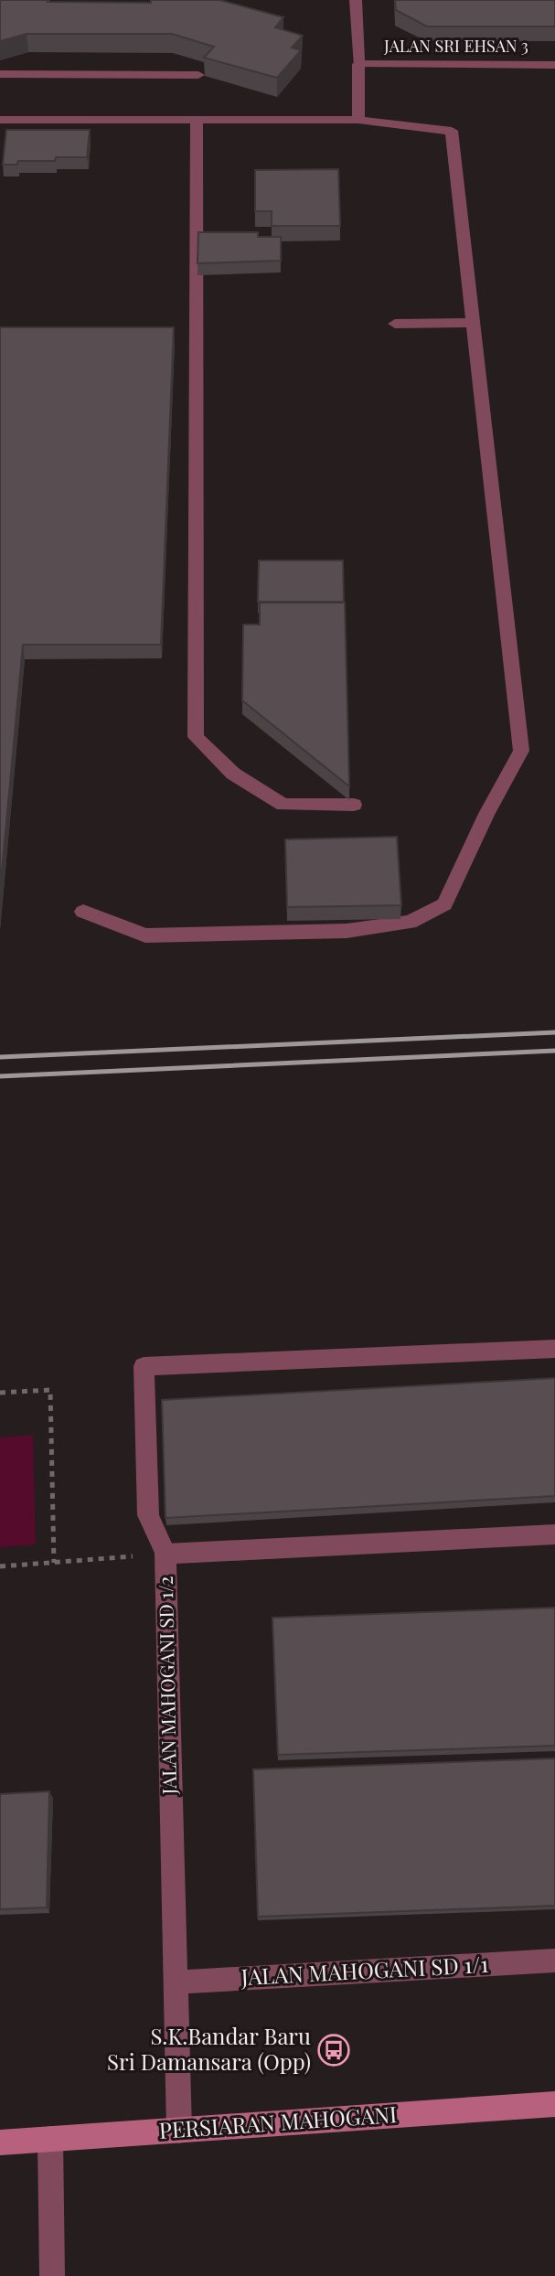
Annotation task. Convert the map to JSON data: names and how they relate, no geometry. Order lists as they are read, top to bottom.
{
  "streets": {
    "street": [
      "JALAN SRI EHSAN 3",
      "JALAN MAHOGANI SD 1/2",
      "JALAN MAHOGANI SD 1/1",
      "PERSIARAN MAHOGANI"
    ]
  },
  "crossings": [
    ["JALAN MAHOGANI SD 1/2", "JALAN MAHOGANI SD 1/1"],
    ["JALAN MAHOGANI SD 1/2", "PERSIARAN MAHOGANI"]
  ],
  "places": {
    "bus stop": ["S.K.Bandar Baru Sri Damansara (Opp)"]
  }
}
